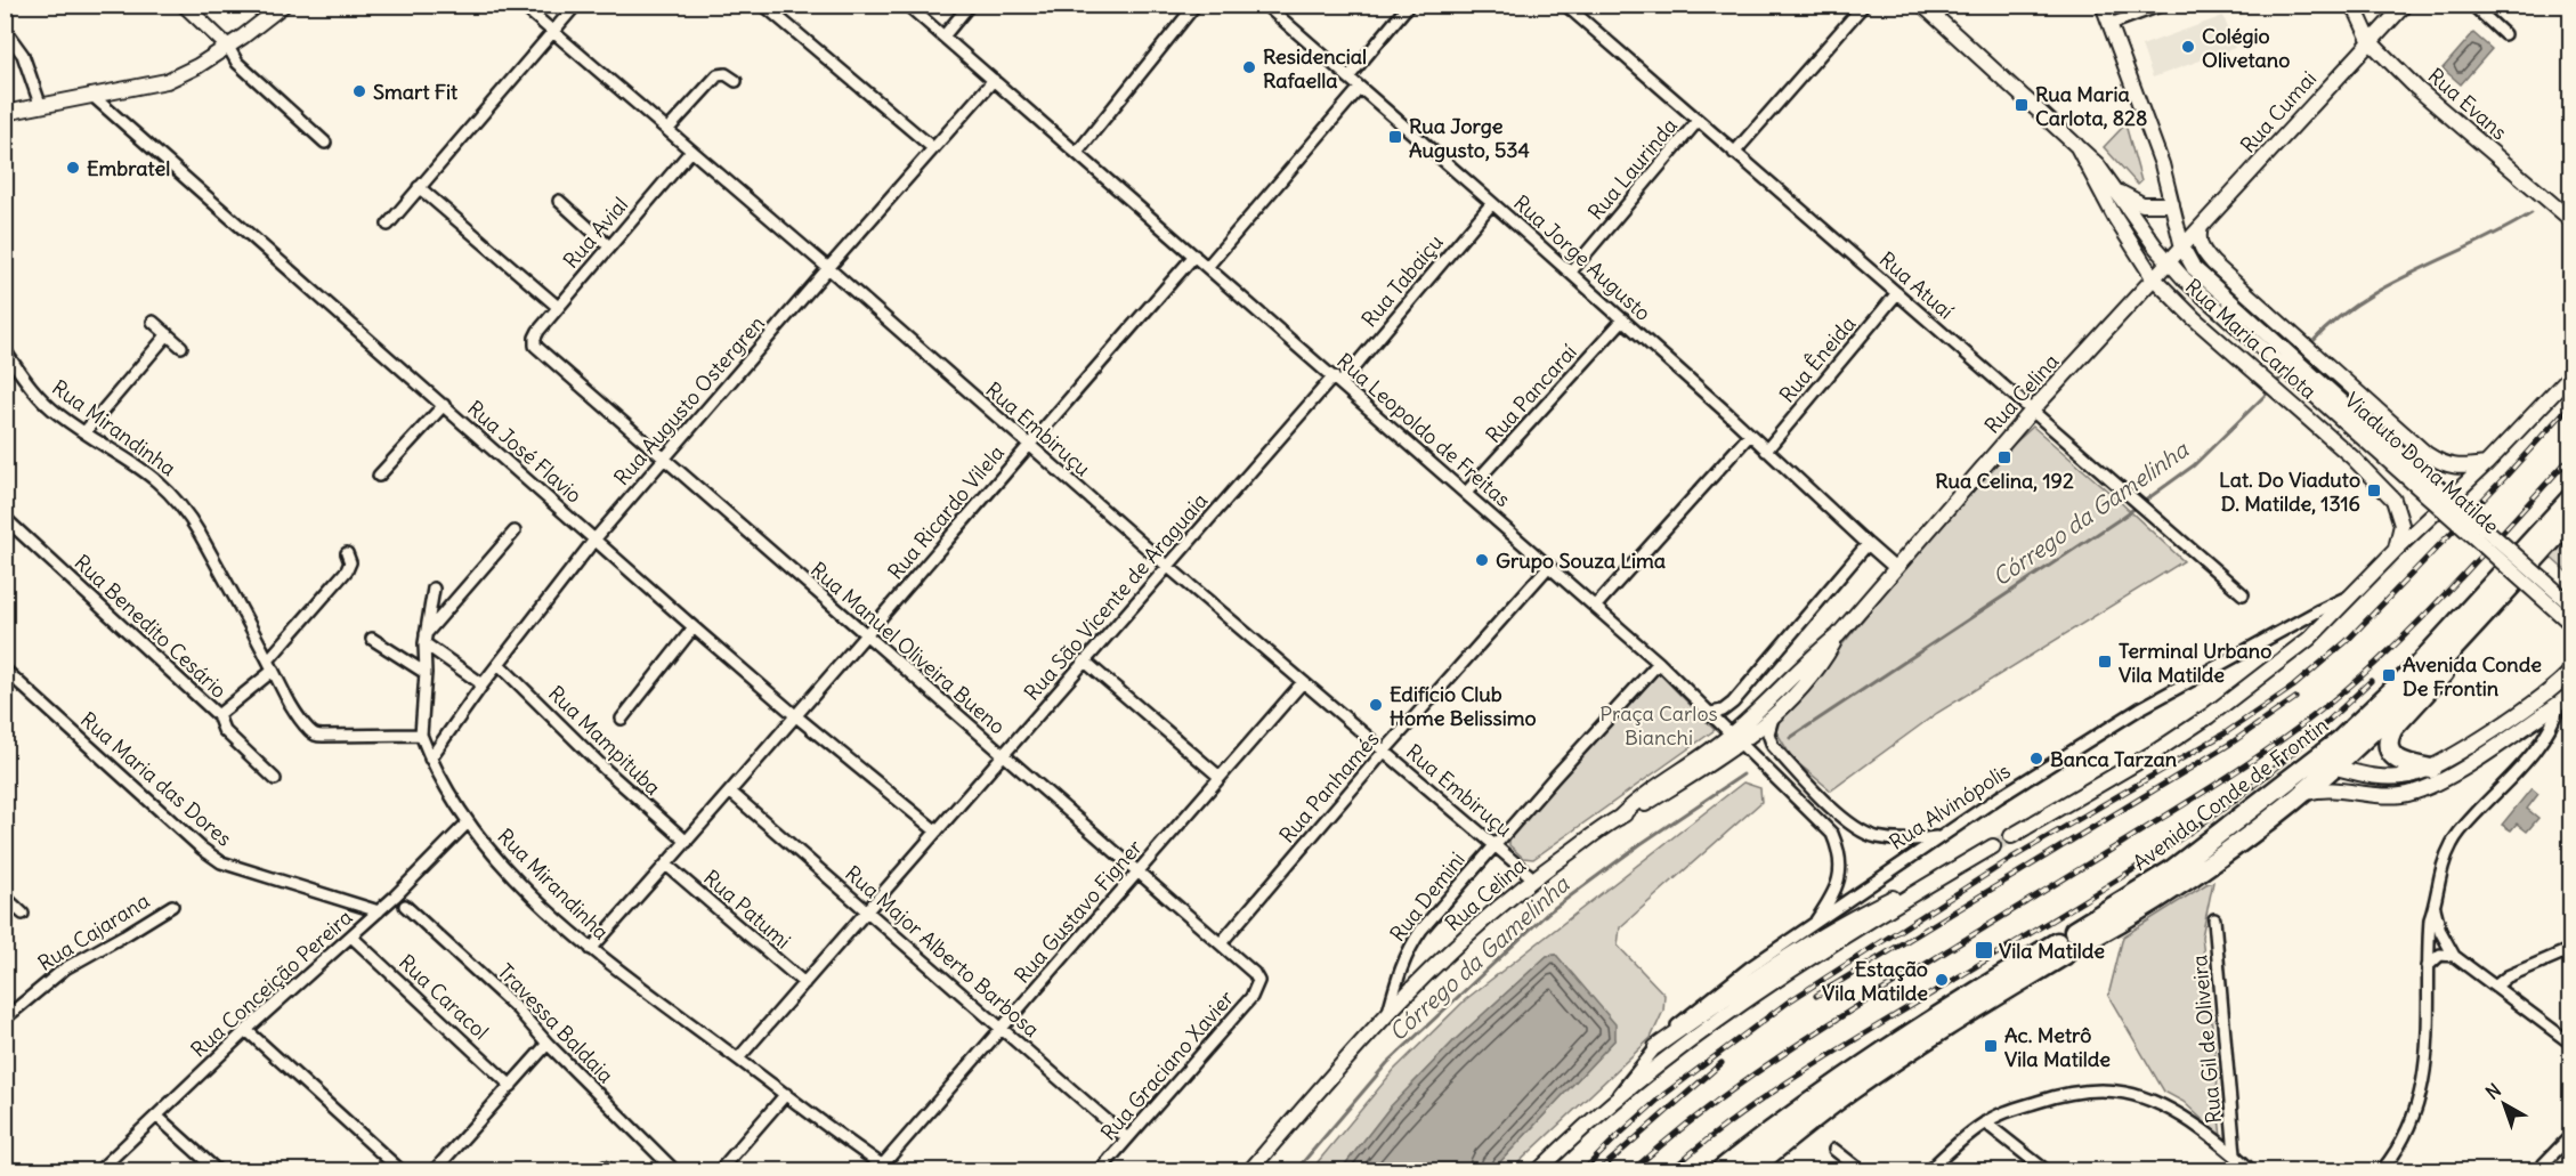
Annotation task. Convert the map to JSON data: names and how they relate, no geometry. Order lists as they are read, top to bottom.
{
  "streets": {
    "highway": ["Avenida Conde de Frontin"],
    "street": [
      "Rua Evans",
      "Rua Cumai",
      "Rua Laurinda",
      "Rua Avial",
      "Rua Jorge Augusto",
      "Rua Tabaiçu",
      "Rua Atuaí",
      "Rua Maria Carlota",
      "Rua Êneida",
      "Rua Pancaraí",
      "Rua Celina",
      "Rua Augusto Ostergren",
      "Rua Mirandinha",
      "Rua Embiruçu",
      "Rua Leopoldo de Freitas",
      "Rua José Flavio",
      "Viaduto Dona Matilde",
      "Rua Ricardo Vilela",
      "Rua São Vicente de Araguaia",
      "Rua Benedito Cesário",
      "Rua Manuel Oliveira Bueno",
      "Rua Mampituba",
      "Rua Maria das Dores",
      "Rua Panhamés",
      "Rua Alvinópolis",
      "Rua Demini",
      "Rua Patumi",
      "Rua Gustavo Figner",
      "Rua Cajarana",
      "Rua Major Alberto Barbosa",
      "Rua Conceição Pereira",
      "Rua Caracol",
      "Travessa Baldaia",
      "Rua Gil de Oliveira",
      "Rua Graciano Xavier"
    ]
  },
  "crossings": [
    ["Rua Evans", "Rua Cumai"],
    ["Rua Cumai", "Rua Maria Carlota"],
    ["Rua Cumai", "Rua Celina"],
    ["Rua Cumai", "Viaduto Dona Matilde"],
    ["Rua Laurinda", "Rua Jorge Augusto"],
    ["Rua Laurinda", "Rua Atuaí"],
    ["Rua Avial", "Rua Embiruçu"],
    ["Rua Avial", "Rua Manuel Oliveira Bueno"],
    ["Rua Jorge Augusto", "Rua Tabaiçu"],
    ["Rua Jorge Augusto", "Rua Êneida"],
    ["Rua Jorge Augusto", "Rua Pancaraí"],
    ["Rua Tabaiçu", "Rua Leopoldo de Freitas"],
    ["Rua Tabaiçu", "Rua São Vicente de Araguaia"],
    ["Rua Atuaí", "Rua Êneida"],
    ["Rua Atuaí", "Rua Celina"],
    ["Rua Maria Carlota", "Rua Celina"],
    ["Rua Maria Carlota", "Viaduto Dona Matilde"],
    ["Rua Maria Carlota", "Rua Alvinópolis"],
    ["Rua Pancaraí", "Rua Leopoldo de Freitas"],
    ["Rua Celina", "Rua Embiruçu"],
    ["Rua Celina", "Rua Leopoldo de Freitas"],
    ["Rua Celina", "Viaduto Dona Matilde"],
    ["Rua Celina", "Rua Demini"],
    ["Rua Augusto Ostergren", "Rua Mirandinha"],
    ["Rua Augusto Ostergren", "Rua Embiruçu"],
    ["Rua Augusto Ostergren", "Rua Leopoldo de Freitas"],
    ["Rua Augusto Ostergren", "Rua José Flavio"],
    ["Rua Augusto Ostergren", "Rua Manuel Oliveira Bueno"],
    ["Rua Augusto Ostergren", "Rua Mampituba"],
    ["Rua Mirandinha", "Rua Ricardo Vilela"],
    ["Rua Mirandinha", "Rua São Vicente de Araguaia"],
    ["Rua Mirandinha", "Rua Benedito Cesário"],
    ["Rua Mirandinha", "Rua Gustavo Figner"],
    ["Rua Mirandinha", "Rua Conceição Pereira"],
    ["Rua Embiruçu", "Rua Ricardo Vilela"],
    ["Rua Embiruçu", "Rua São Vicente de Araguaia"],
    ["Rua Embiruçu", "Rua Panhamés"],
    ["Rua Embiruçu", "Rua Demini"],
    ["Rua Embiruçu", "Rua Gustavo Figner"],
    ["Rua Leopoldo de Freitas", "Rua Ricardo Vilela"],
    ["Rua Leopoldo de Freitas", "Rua São Vicente de Araguaia"],
    ["Rua Leopoldo de Freitas", "Rua Panhamés"],
    ["Rua Leopoldo de Freitas", "Rua Alvinópolis"],
    ["Rua Leopoldo de Freitas", "Rua Demini"],
    ["Rua José Flavio", "Rua Ricardo Vilela"],
    ["Rua José Flavio", "Rua São Vicente de Araguaia"],
    ["Rua Ricardo Vilela", "Rua Manuel Oliveira Bueno"],
    ["Rua Ricardo Vilela", "Rua Mampituba"],
    ["Rua Ricardo Vilela", "Rua Patumi"],
    ["Rua Ricardo Vilela", "Rua Major Alberto Barbosa"],
    ["Rua São Vicente de Araguaia", "Rua Manuel Oliveira Bueno"],
    ["Rua São Vicente de Araguaia", "Rua Patumi"],
    ["Rua São Vicente de Araguaia", "Rua Major Alberto Barbosa"],
    ["Rua Manuel Oliveira Bueno", "Rua Panhamés"],
    ["Rua Manuel Oliveira Bueno", "Rua Gustavo Figner"],
    ["Rua Manuel Oliveira Bueno", "Rua Graciano Xavier"],
    ["Rua Maria das Dores", "Rua Conceição Pereira"],
    ["Rua Gustavo Figner", "Rua Major Alberto Barbosa"],
    ["Rua Major Alberto Barbosa", "Rua Graciano Xavier"],
    ["Rua Conceição Pereira", "Rua Caracol"]
  ],
  "water": ["Córrego da Gamelinha"],
  "parks": ["Praça Carlos Bianchi"],
  "places": {
    "other": [
      "Colégio Olivetano",
      "Residencial Rafaella",
      "Smart Fit",
      "Embratel",
      "Grupo Souza Lima",
      "Edifício Club Home Belissimo",
      "Banca Tarzan",
      "Estação Vila Matilde"
    ],
    "transit": [
      "Rua Maria Carlota, 828",
      "Rua Jorge Augusto, 534",
      "Rua Celina, 192",
      "Lat. Do Viaduto D. Matilde, 1316",
      "Terminal Urbano Vila Matilde",
      "Avenida Conde De Frontin",
      "Vila Matilde",
      "Ac. Metrô Vila Matilde"
    ]
  },
  "north": "top left"
}
